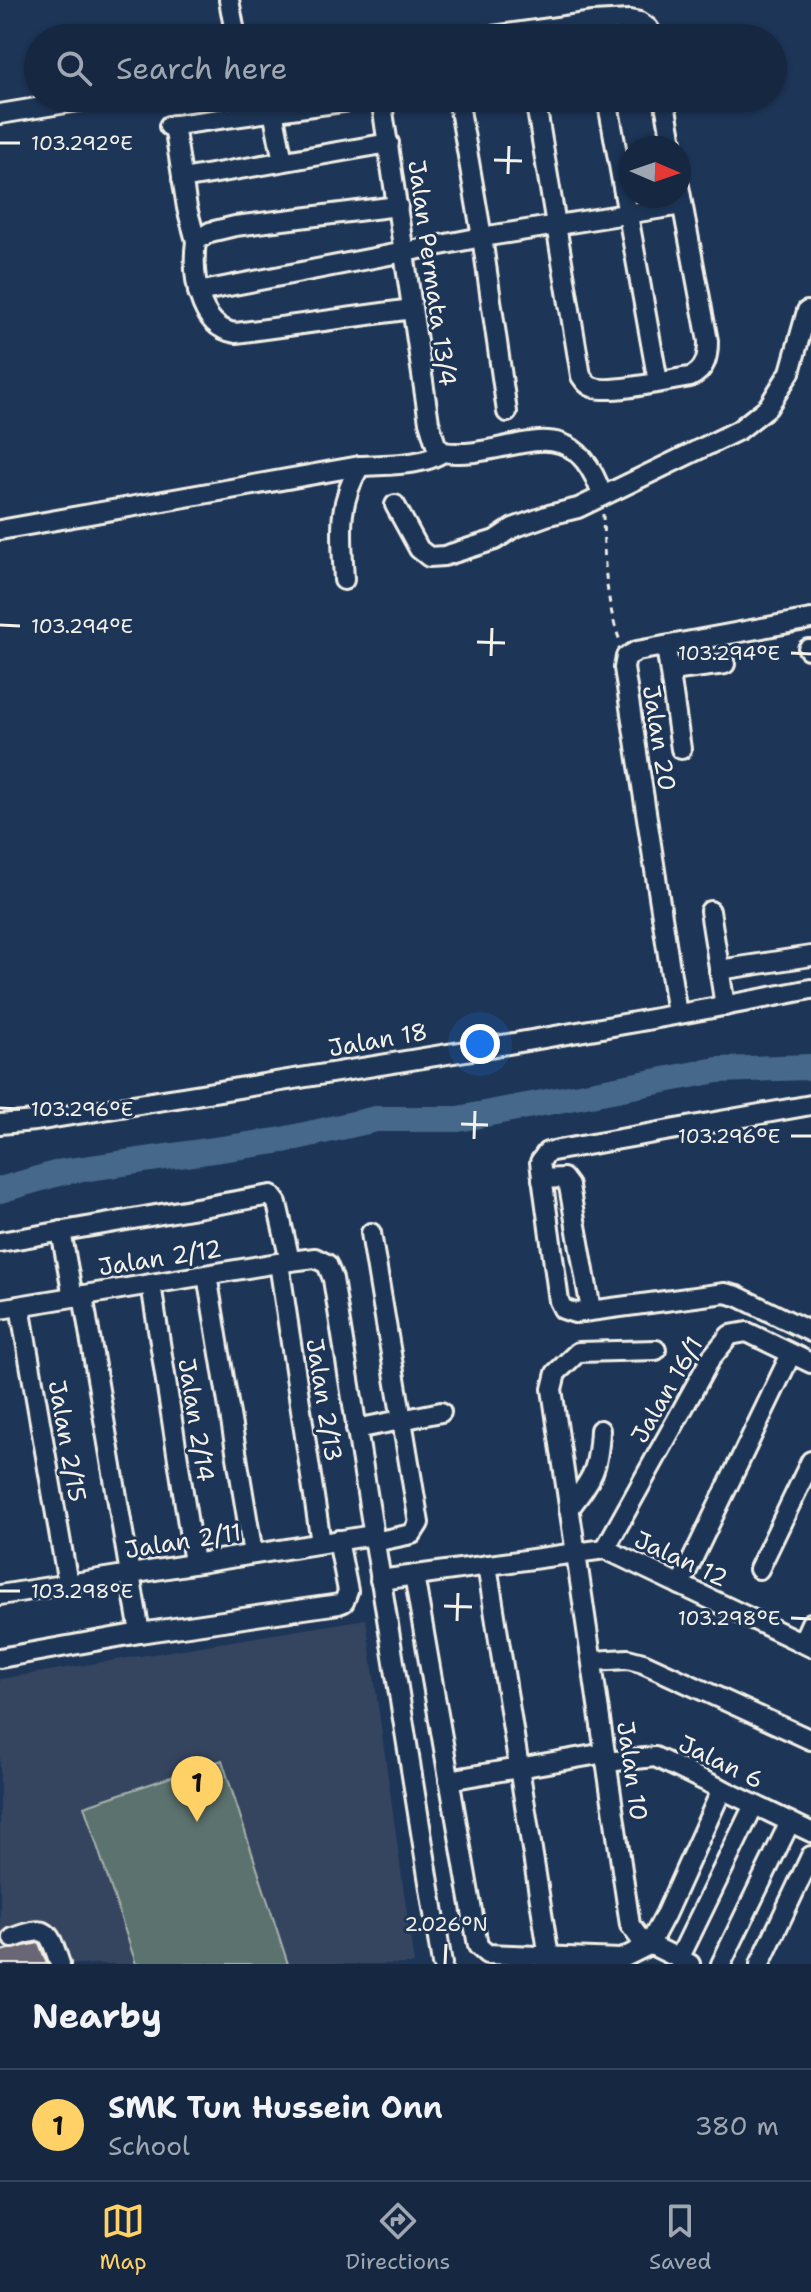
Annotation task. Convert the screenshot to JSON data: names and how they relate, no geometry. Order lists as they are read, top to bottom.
{
  "streets": {
    "street": [
      "Jalan Permata 13/4",
      "Jalan 20",
      "Jalan 18",
      "Jalan 2/12",
      "Jalan 16/1",
      "Jalan 2/13",
      "Jalan 2/14",
      "Jalan 2/15",
      "Jalan 2/11",
      "Jalan 12",
      "Jalan 6",
      "Jalan 10"
    ]
  },
  "crossings": [
    ["Jalan 20", "Jalan 18"],
    ["Jalan 2/12", "Jalan 2/13"],
    ["Jalan 2/12", "Jalan 2/14"],
    ["Jalan 2/12", "Jalan 2/15"],
    ["Jalan 16/1", "Jalan 12"],
    ["Jalan 2/13", "Jalan 2/11"],
    ["Jalan 2/14", "Jalan 2/11"],
    ["Jalan 2/15", "Jalan 2/11"],
    ["Jalan 12", "Jalan 10"],
    ["Jalan 6", "Jalan 10"]
  ],
  "north": "right",
  "page": {
    "search": "Search here",
    "pins": "1",
    "heading": "Nearby",
    "list": [
      {
        "mark": "1",
        "name": "SMK Tun Hussein Onn",
        "note": "School",
        "value": "380 m"
      }
    ],
    "nav": ["Map", "Directions", "Saved"]
  },
  "coordinates": [
    "103.292°E",
    "103.294°E",
    "103.296°E",
    "103.298°E",
    "2.026°N"
  ]
}
